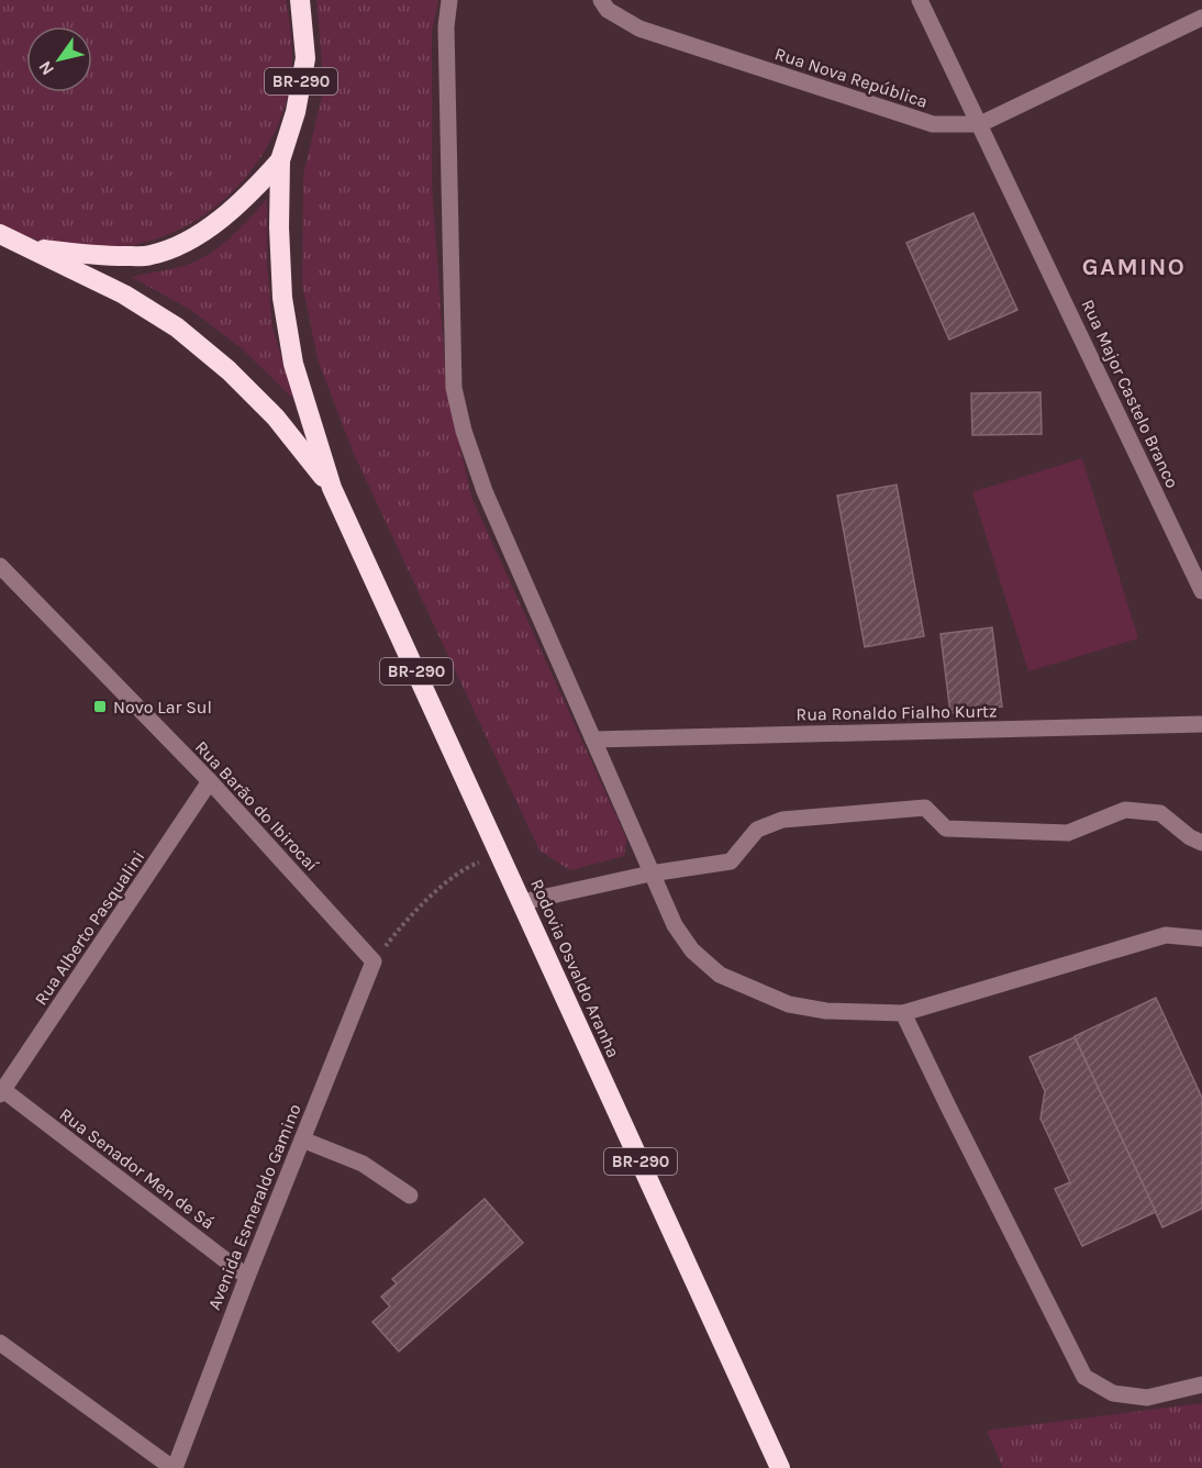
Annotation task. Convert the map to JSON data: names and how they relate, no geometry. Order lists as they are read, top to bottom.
{
  "streets": {
    "highway": ["BR-290", "Rodovia Osvaldo Aranha"],
    "street": [
      "Rua Nova República",
      "Rua Major Castelo Branco",
      "Rua Ronaldo Fialho Kurtz",
      "Rua Barão do Ibirocaí",
      "Rua Alberto Pasqualini",
      "Rua Senador Men de Sá",
      "Avenida Esmeraldo Gamino"
    ]
  },
  "crossings": [
    ["Rua Nova República", "Rua Major Castelo Branco"],
    ["BR-290", "Rodovia Osvaldo Aranha"],
    ["Rua Barão do Ibirocaí", "Rua Alberto Pasqualini"],
    ["Rua Barão do Ibirocaí", "Avenida Esmeraldo Gamino"],
    ["Rua Alberto Pasqualini", "Rua Senador Men de Sá"],
    ["Rua Senador Men de Sá", "Avenida Esmeraldo Gamino"]
  ],
  "districts": ["GAMINO"],
  "places": {
    "transit": ["Novo Lar Sul"]
  },
  "north": "bottom left"
}
